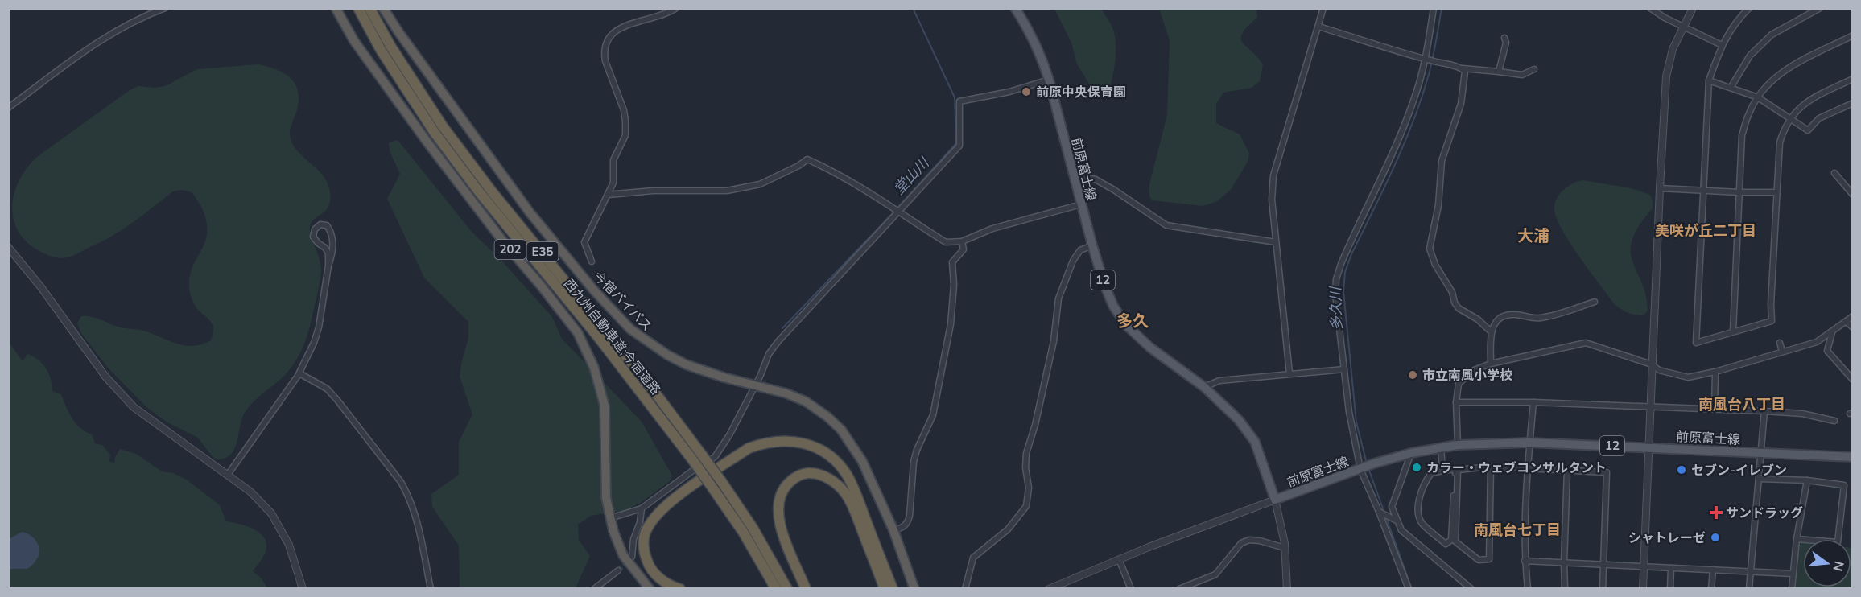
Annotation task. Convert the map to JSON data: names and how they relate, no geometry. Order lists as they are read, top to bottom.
{
  "streets": {
    "highway": [
      "202",
      "E35",
      "今宿バイパス",
      "西九州自動車道;今宿道路"
    ],
    "main road": ["前原富士線", "12"]
  },
  "districts": [
    "美咲が丘二丁目",
    "大浦",
    "多久",
    "南風台八丁目",
    "南風台七丁目"
  ],
  "water": ["堂山川", "多久川"],
  "places": {
    "other": [
      "前原中央保育園",
      "市立南風小学校",
      "カラー・ウェブコンサルタント",
      "セブン-イレブン",
      "シャトレーゼ"
    ],
    "health": ["サンドラッグ"]
  },
  "north": "right"
}
